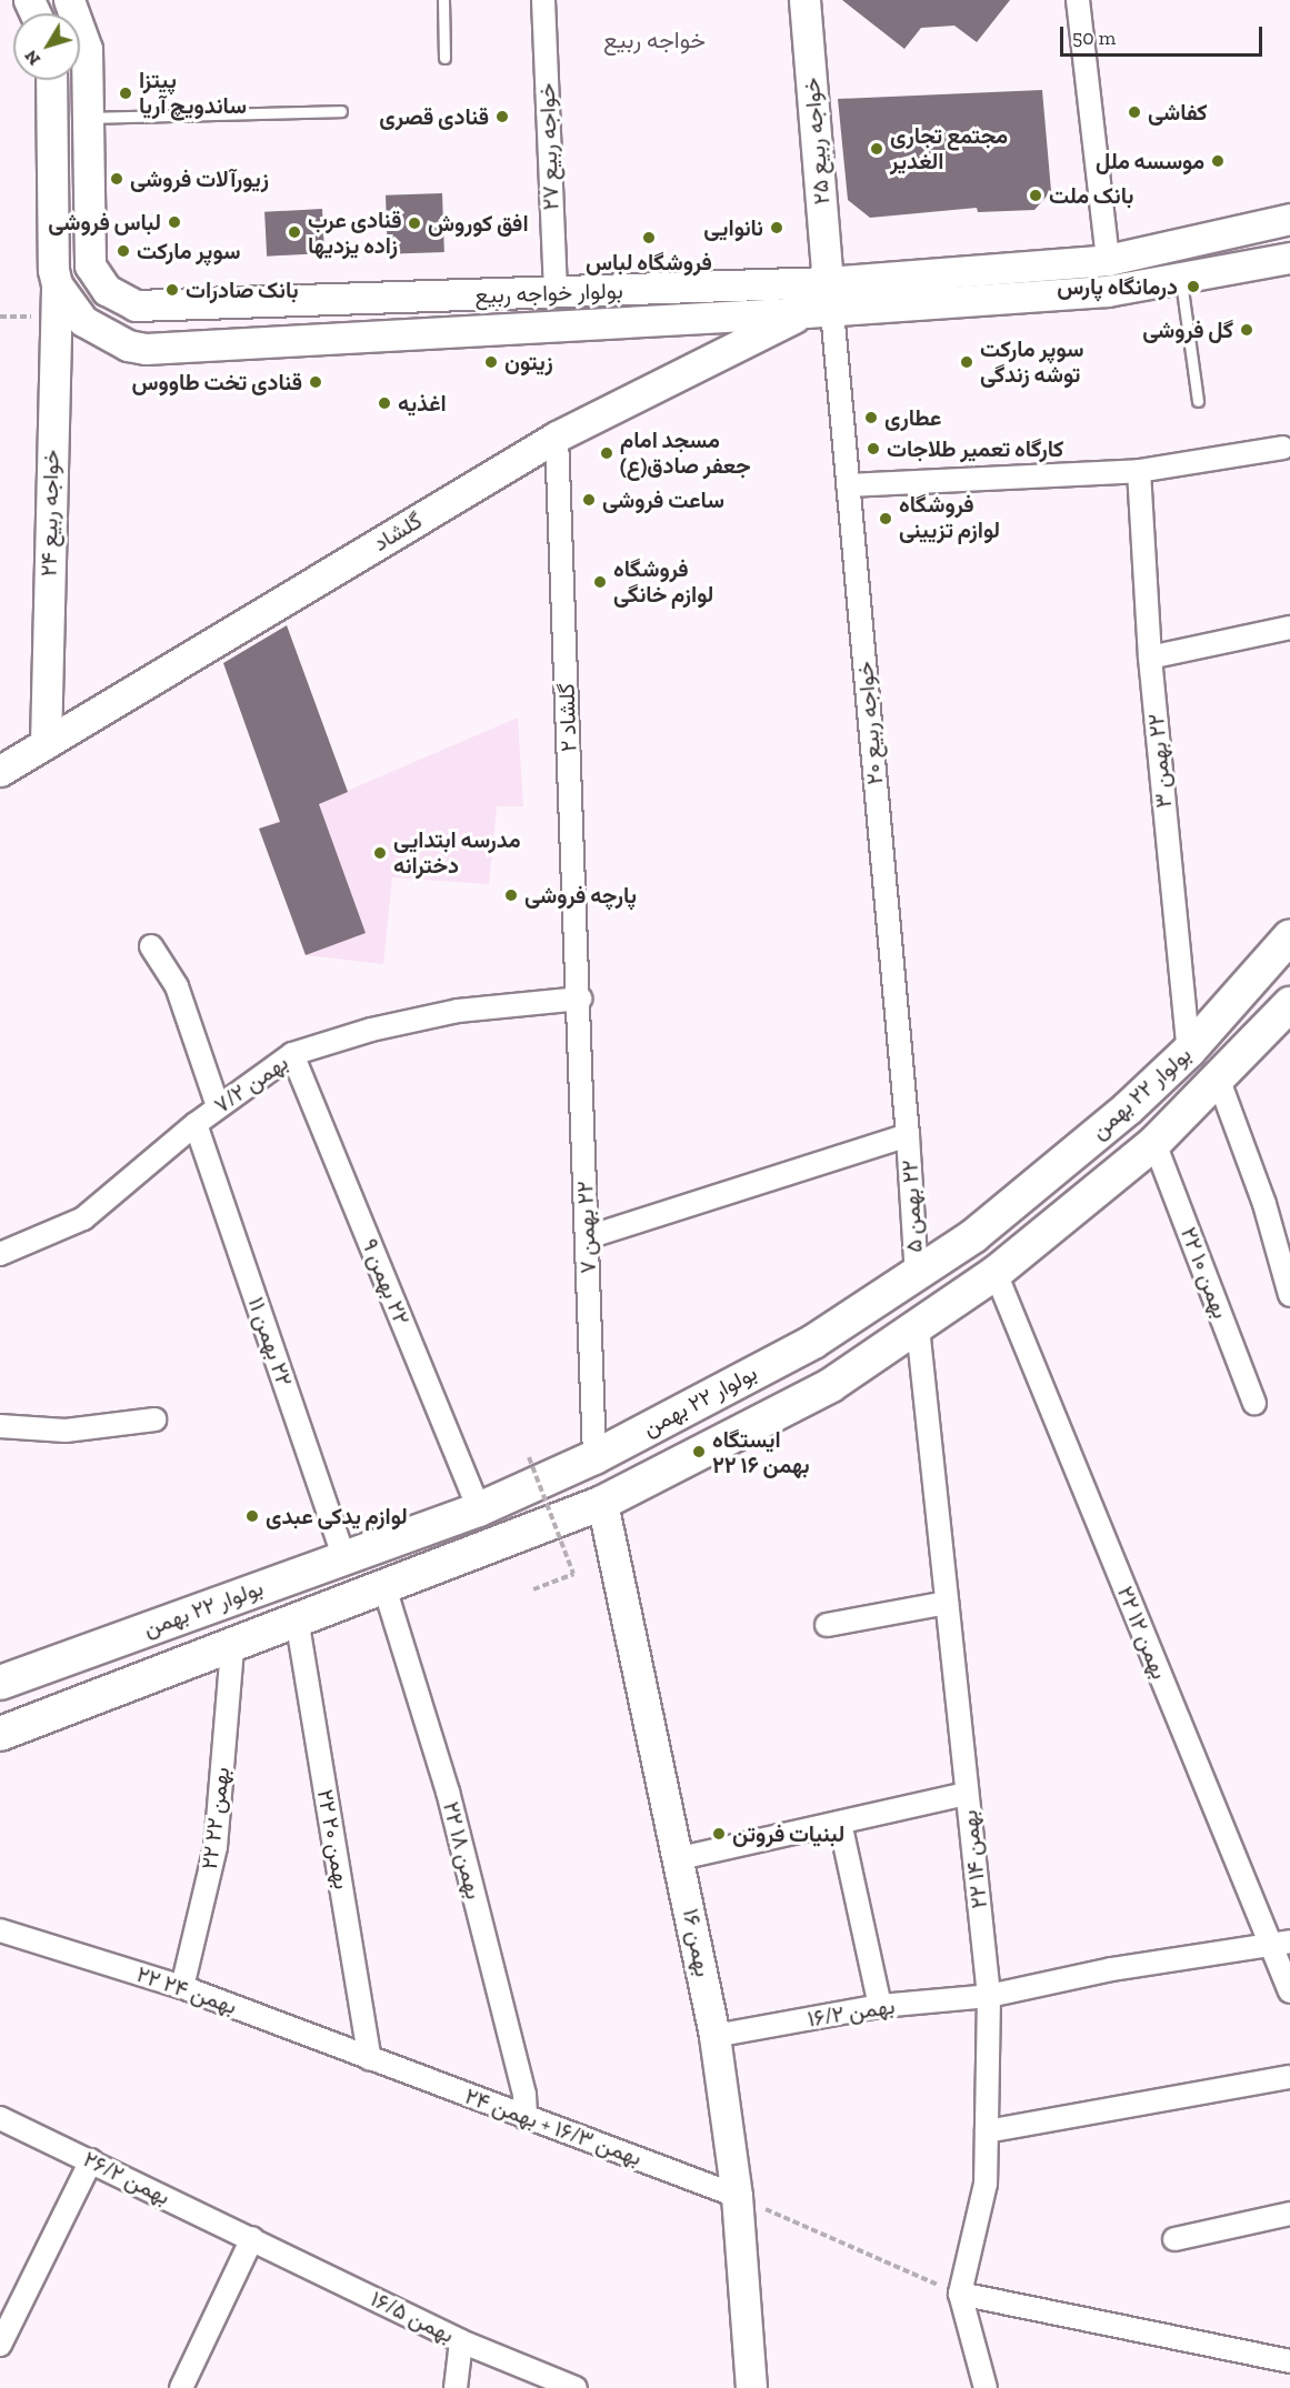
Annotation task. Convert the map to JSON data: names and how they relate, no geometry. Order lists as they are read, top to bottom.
{
  "streets": {
    "main road": ["بولوار ۲۲ بهمن"],
    "street": [
      "خواجه ربیع ۲۵",
      "خواجه ربیع ۲۷",
      "بولوار خواجه ربیع",
      "خواجه ربیع ۲۴",
      "گلشاد",
      "گلشاد ۲",
      "خواجه ربیع ۲۰",
      "٢٢ بهمن ۳",
      "بهمن ۷/۲",
      "٢٢ بهمن ۵",
      "٢٢ بهمن ٧",
      "۲۲ بهمن ۱۰",
      "٢٢ بهمن ۹",
      "٢٢ بهمن ١١",
      "۲۲ بهمن ۱۲",
      "۲۲ بهمن ۲۲",
      "۲۲ بهمن ۲۰",
      "۲۲ بهمن ۱۸",
      "۲۲ بهمن ۱۴",
      "بهمن ۱۶",
      "۲۲ بهمن ۲۴",
      "بهمن ۱۶/۲",
      "بهمن ۱۶/۳ + بهمن ۲۴",
      "بهمن ۲۶/۲",
      "بهمن ۱۶/۵"
    ]
  },
  "crossings": [
    ["خواجه ربیع ۲۵", "بولوار خواجه ربیع"],
    ["خواجه ربیع ۲۵", "گلشاد"],
    ["خواجه ربیع ۲۵", "خواجه ربیع ۲۰"],
    ["خواجه ربیع ۲۷", "بولوار خواجه ربیع"],
    ["بولوار خواجه ربیع", "خواجه ربیع ۲۴"],
    ["بولوار خواجه ربیع", "گلشاد"],
    ["بولوار خواجه ربیع", "خواجه ربیع ۲۰"],
    ["خواجه ربیع ۲۴", "گلشاد"],
    ["گلشاد", "گلشاد ۲"],
    ["گلشاد", "خواجه ربیع ۲۰"],
    ["گلشاد ۲", "بهمن ۷/۲"],
    ["گلشاد ۲", "٢٢ بهمن ٧"],
    ["خواجه ربیع ۲۰", "٢٢ بهمن ۵"],
    ["٢٢ بهمن ۳", "بولوار ۲۲ بهمن"],
    ["بهمن ۷/۲", "٢٢ بهمن ٧"],
    ["بهمن ۷/۲", "٢٢ بهمن ۹"],
    ["بهمن ۷/۲", "٢٢ بهمن ١١"],
    ["بولوار ۲۲ بهمن", "٢٢ بهمن ۵"],
    ["بولوار ۲۲ بهمن", "٢٢ بهمن ٧"],
    ["بولوار ۲۲ بهمن", "۲۲ بهمن ۱۰"],
    ["بولوار ۲۲ بهمن", "٢٢ بهمن ۹"],
    ["بولوار ۲۲ بهمن", "٢٢ بهمن ١١"],
    ["بولوار ۲۲ بهمن", "۲۲ بهمن ۱۲"],
    ["بولوار ۲۲ بهمن", "۲۲ بهمن ۲۲"],
    ["بولوار ۲۲ بهمن", "۲۲ بهمن ۲۰"],
    ["بولوار ۲۲ بهمن", "۲۲ بهمن ۱۸"],
    ["بولوار ۲۲ بهمن", "۲۲ بهمن ۱۴"],
    ["بولوار ۲۲ بهمن", "بهمن ۱۶"],
    ["۲۲ بهمن ۱۲", "بهمن ۱۶/۲"],
    ["۲۲ بهمن ۲۲", "۲۲ بهمن ۲۴"],
    ["۲۲ بهمن ۲۰", "۲۲ بهمن ۲۴"],
    ["۲۲ بهمن ۲۰", "بهمن ۱۶/۳ + بهمن ۲۴"],
    ["۲۲ بهمن ۱۸", "بهمن ۱۶/۳ + بهمن ۲۴"],
    ["۲۲ بهمن ۱۴", "بهمن ۱۶/۲"],
    ["بهمن ۱۶", "بهمن ۱۶/۲"],
    ["بهمن ۱۶", "بهمن ۱۶/۳ + بهمن ۲۴"],
    ["۲۲ بهمن ۲۴", "بهمن ۱۶/۳ + بهمن ۲۴"],
    ["بهمن ۲۶/۲", "بهمن ۱۶/۵"]
  ],
  "districts": ["خواجه ربیع"],
  "places": [
    "پیتزا ساندویچ آریا",
    "کفاشی",
    "قنادی قصری",
    "مجتمع تجاری الغدیر",
    "موسسه ملل",
    "زیورآلات فروشی",
    "بانک ملت",
    "لباس فروشی",
    "افق کوروش",
    "نانوایی",
    "قنادی عرب زاده یزدیها",
    "فروشگاه لباس",
    "سوپر مارکت",
    "درمانگاه پارس",
    "بانک صادرات",
    "گل فروشی",
    "زیتون",
    "سوپر مارکت توشه زندگی",
    "قنادی تخت طاووس",
    "اغذیه",
    "عطاری",
    "کارگاه تعمیر طلاجات",
    "مسجد امام جعفر صادق(ع)",
    "ساعت فروشی",
    "فروشگاه لوازم تزیینی",
    "فروشگاه لوازم خانگی",
    "مدرسه ابتدایی دخترانه",
    "پارچه فروشی",
    "ایستگاه ۲۲ بهمن ۱۶",
    "لوازم یدکی عبدی",
    "لبنیات فروتن"
  ],
  "scale_bar": "50 m",
  "north": "bottom left"
}
